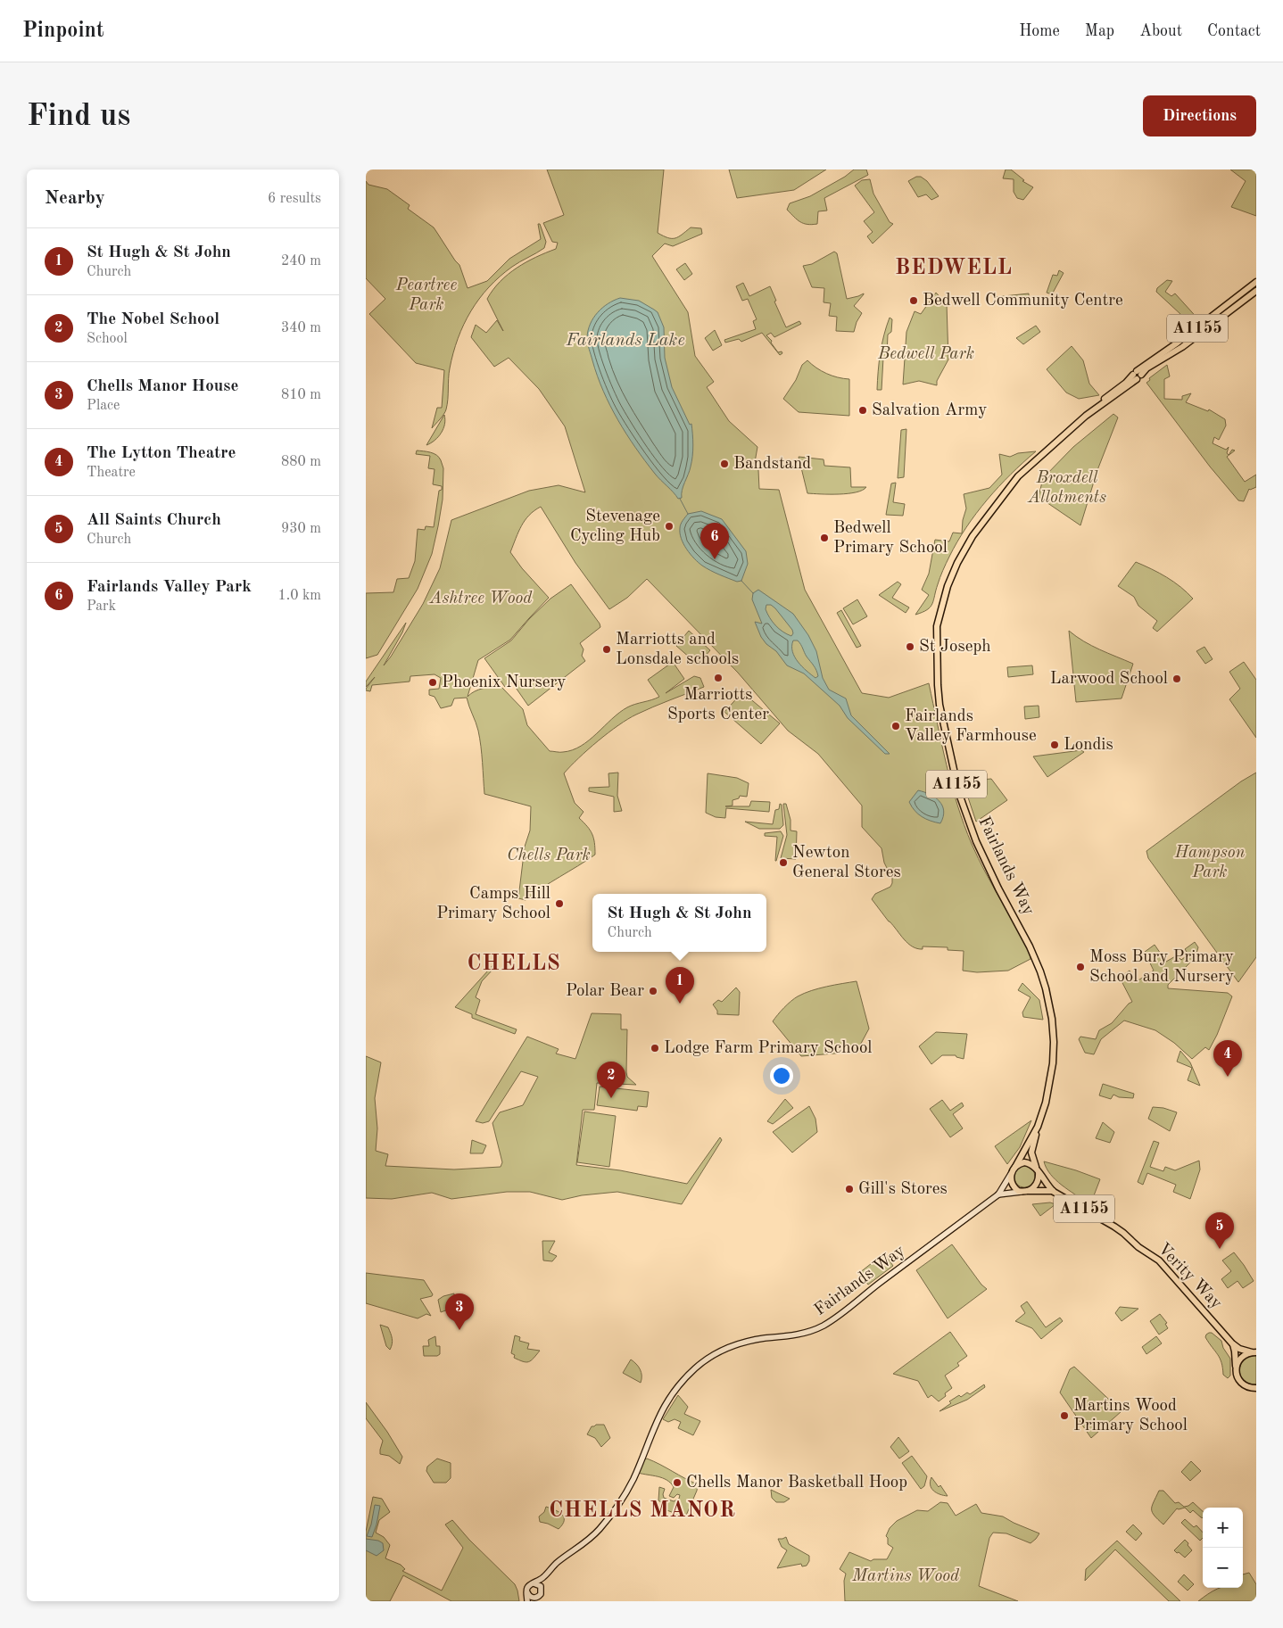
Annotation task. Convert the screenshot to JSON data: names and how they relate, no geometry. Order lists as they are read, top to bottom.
{
  "streets": {
    "main road": ["A1155", "Fairlands Way", "Verity Way"]
  },
  "crossings": [
    ["Fairlands Way", "Verity Way"]
  ],
  "districts": ["BEDWELL", "CHELLS", "CHELLS MANOR"],
  "water": ["Fairlands Lake"],
  "parks": [
    "Peartree Park",
    "Bedwell Park",
    "Broxdell Allotments",
    "Ashtree Wood",
    "Hampson Park",
    "Chells Park",
    "Martins Wood"
  ],
  "places": [
    "Bedwell Community Centre",
    "Salvation Army",
    "Bandstand",
    "Stevenage Cycling Hub",
    "Bedwell Primary School",
    "St Joseph",
    "Marriotts and Lonsdale schools",
    "Marriotts Sports Center",
    "Larwood School",
    "Phoenix Nursery",
    "Fairlands Valley Farmhouse",
    "Londis",
    "Newton General Stores",
    "Camps Hill Primary School",
    "Moss Bury Primary School and Nursery",
    "Polar Bear",
    "Lodge Farm Primary School",
    "Gill's Stores",
    "Martins Wood Primary School",
    "Chells Manor Basketball Hoop"
  ],
  "page": {
    "header": "Pinpoint",
    "nav": [
      "Home",
      "Map",
      "About",
      "Contact"
    ],
    "buttons": "Directions",
    "title": "Find us",
    "heading": ["Nearby", "6 results"],
    "list": [
      {
        "mark": "1",
        "name": "St Hugh & St John",
        "note": "Church",
        "value": "240 m"
      },
      {
        "mark": "2",
        "name": "The Nobel School",
        "note": "School",
        "value": "340 m"
      },
      {
        "mark": "3",
        "name": "Chells Manor House",
        "note": "Place",
        "value": "810 m"
      },
      {
        "mark": "4",
        "name": "The Lytton Theatre",
        "note": "Theatre",
        "value": "880 m"
      },
      {
        "mark": "5",
        "name": "All Saints Church",
        "note": "Church",
        "value": "930 m"
      },
      {
        "mark": "6",
        "name": "Fairlands Valley Park",
        "note": "Park",
        "value": "1.0 km"
      }
    ],
    "pins": [
      "6",
      "1",
      "4",
      "2",
      "5",
      "3"
    ],
    "popup": ["St Hugh & St John", "Church"],
    "map_buttons": ["+", "−"]
  }
}
